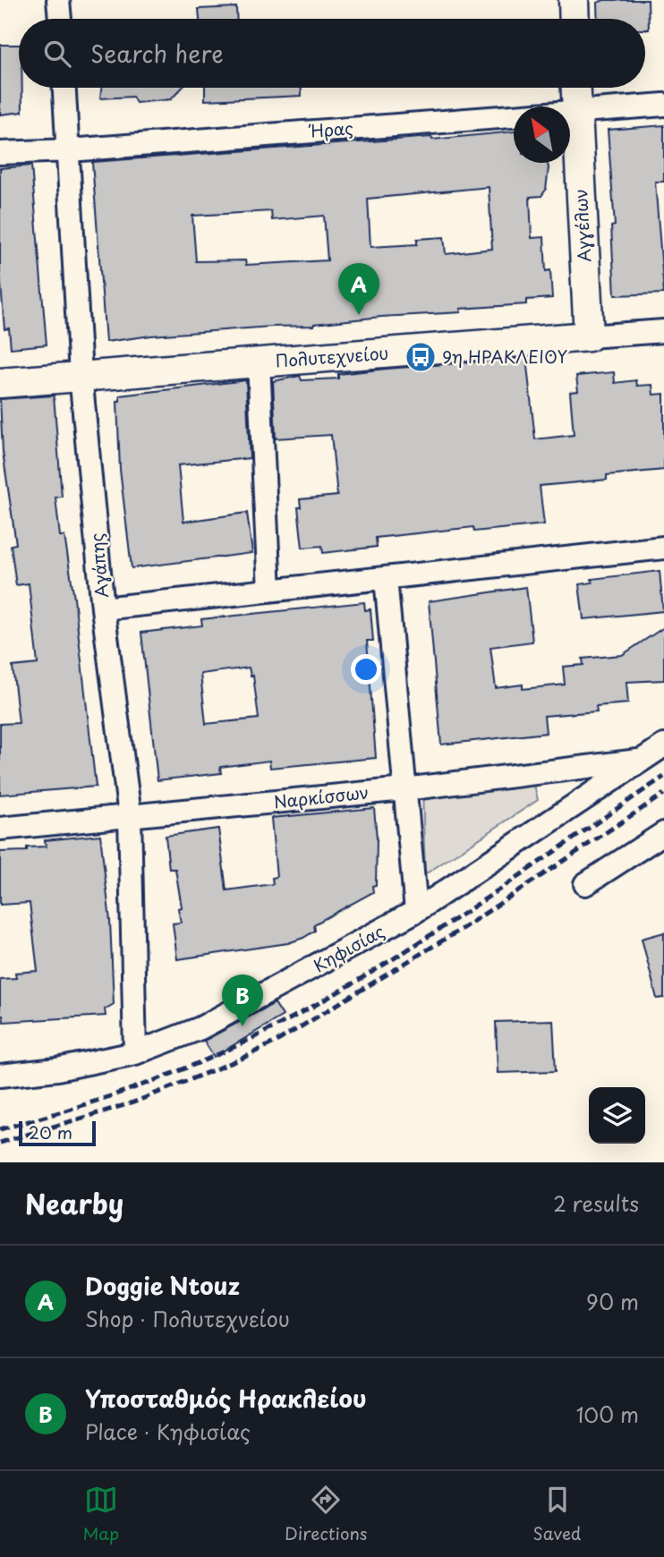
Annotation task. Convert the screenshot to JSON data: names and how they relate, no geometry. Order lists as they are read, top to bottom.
{
  "streets": {
    "street": [
      "Ήρας",
      "Αγγέλων",
      "Πολυτεχνείου",
      "Αγάπης",
      "Ναρκίσσων",
      "Κηφισίας"
    ]
  },
  "crossings": [
    ["Ήρας", "Αγγέλων"],
    ["Ήρας", "Αγάπης"],
    ["Αγγέλων", "Πολυτεχνείου"],
    ["Πολυτεχνείου", "Αγάπης"],
    ["Αγάπης", "Ναρκίσσων"],
    ["Αγάπης", "Κηφισίας"],
    ["Ναρκίσσων", "Κηφισίας"]
  ],
  "places": {
    "bus stop": ["9η ΗΡΑΚΛΕΙΟΥ"]
  },
  "scale_bar": "20 m",
  "north": "top left",
  "page": {
    "search": "Search here",
    "pins": ["A", "B"],
    "scale": "20 m",
    "heading": ["Nearby", "2 results"],
    "list": [
      {
        "mark": "A",
        "name": "Doggie Ntouz",
        "note": "Shop · Πολυτεχνείου",
        "value": "90 m"
      },
      {
        "mark": "B",
        "name": "Υποσταθμός Ηρακλείου",
        "note": "Place · Κηφισίας",
        "value": "100 m"
      }
    ],
    "nav": ["Map", "Directions", "Saved"]
  }
}
